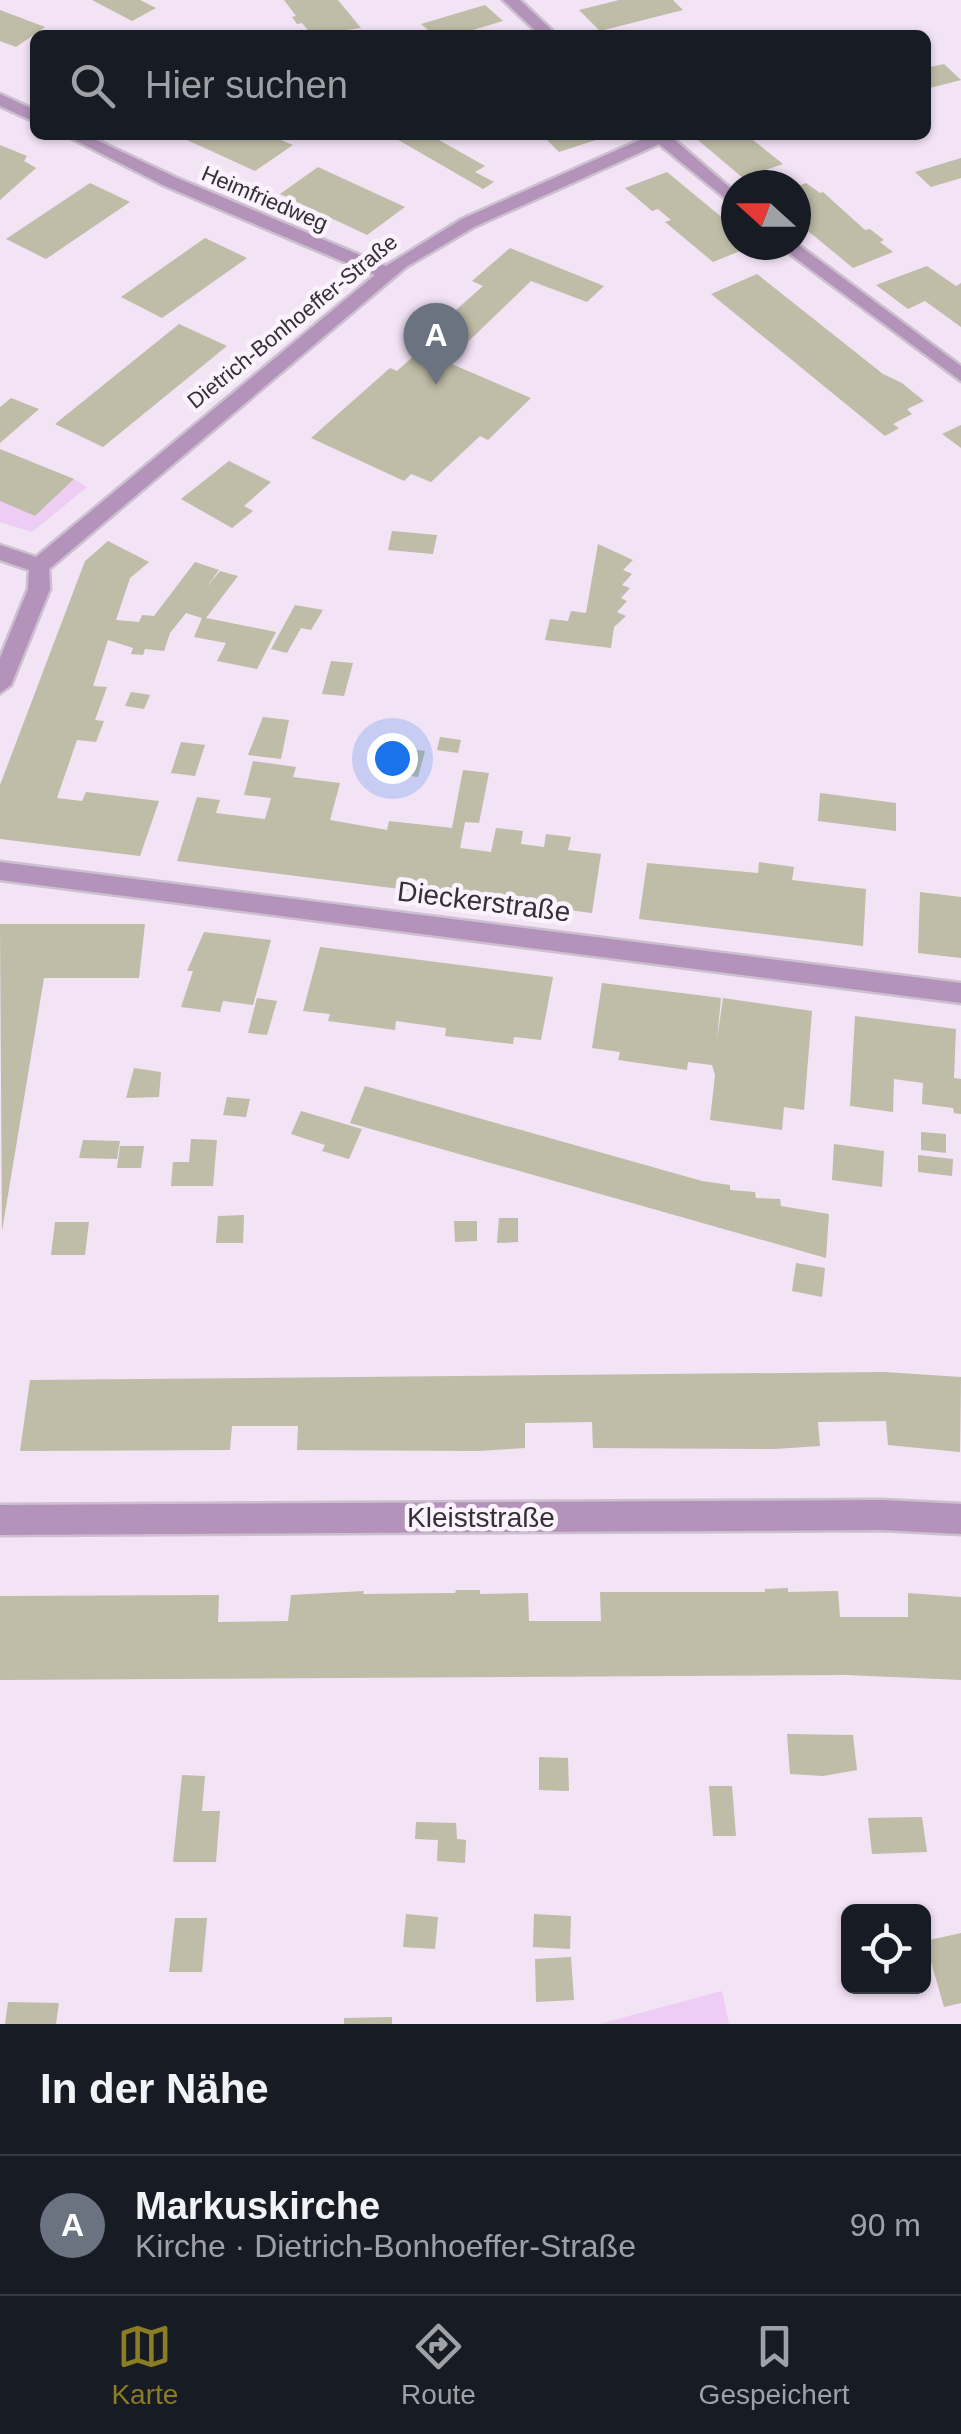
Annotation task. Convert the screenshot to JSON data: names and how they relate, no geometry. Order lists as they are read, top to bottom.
{
  "streets": {
    "street": [
      "Heimfriedweg",
      "Dietrich-Bonhoeffer-Straße",
      "Dieckerstraße",
      "Kleiststraße"
    ]
  },
  "crossings": [
    ["Heimfriedweg", "Dietrich-Bonhoeffer-Straße"]
  ],
  "north": "left",
  "page": {
    "search": "Hier suchen",
    "pins": "A",
    "heading": "In der Nähe",
    "list": [
      {
        "mark": "A",
        "name": "Markuskirche",
        "note": "Kirche · Dietrich-Bonhoeffer-Straße",
        "value": "90 m"
      }
    ],
    "nav": ["Karte", "Route", "Gespeichert"]
  }
}
